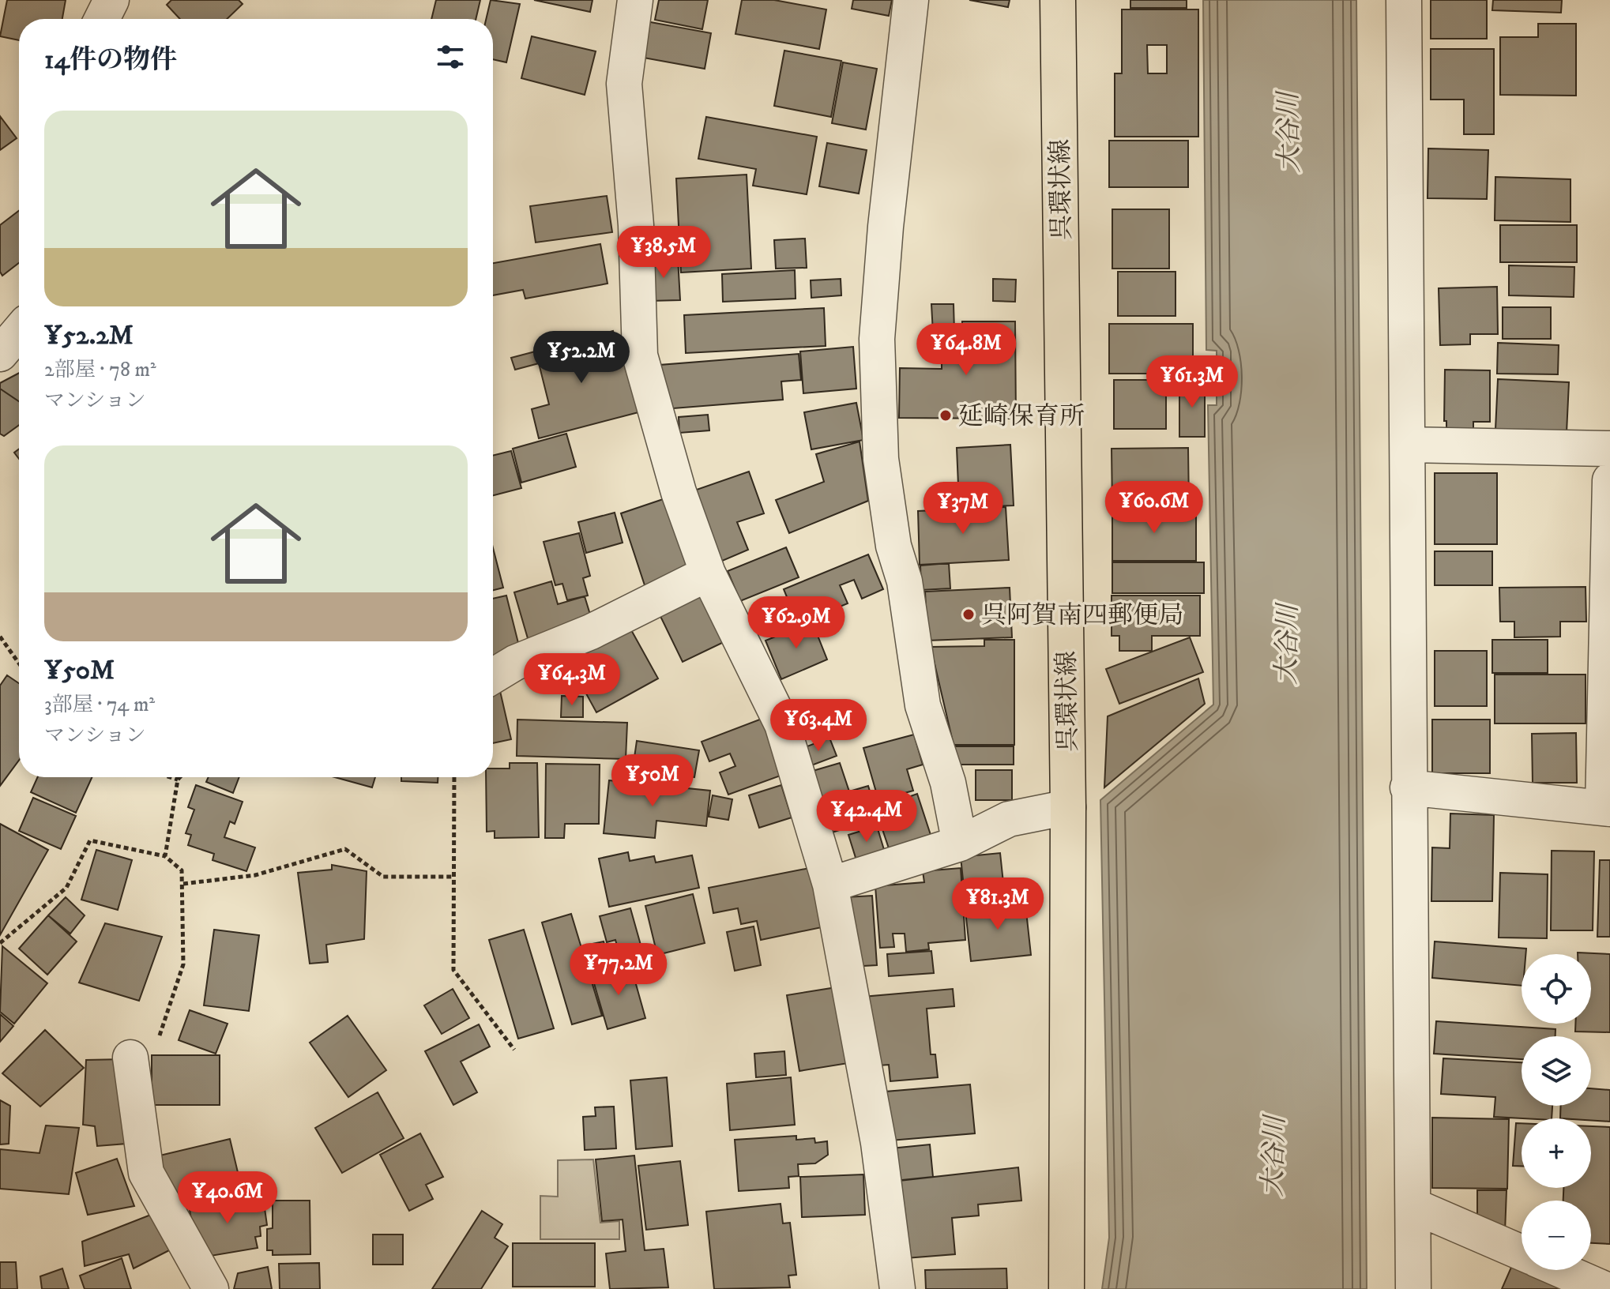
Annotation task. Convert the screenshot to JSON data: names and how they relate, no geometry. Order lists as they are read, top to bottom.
{
  "streets": {
    "main road": ["呉環状線"]
  },
  "water": ["大谷川"],
  "places": ["延崎保育所", "呉阿賀南四郵便局"],
  "page": {
    "heading": "14件の物件",
    "list": [
      {
        "name": "¥52.2M",
        "note": "2部屋 · 78 m² · マンション"
      },
      {
        "name": "¥50M",
        "note": "3部屋 · 74 m² · マンション"
      }
    ],
    "price": [
      "¥38.5M",
      "¥64.8M",
      "¥52.2M",
      "¥61.3M",
      "¥60.6M",
      "¥37M",
      "¥62.9M",
      "¥64.3M",
      "¥63.4M",
      "¥50M",
      "¥42.4M",
      "¥81.3M",
      "¥77.2M",
      "¥40.6M"
    ],
    "map_buttons": ["+", "−"]
  }
}
